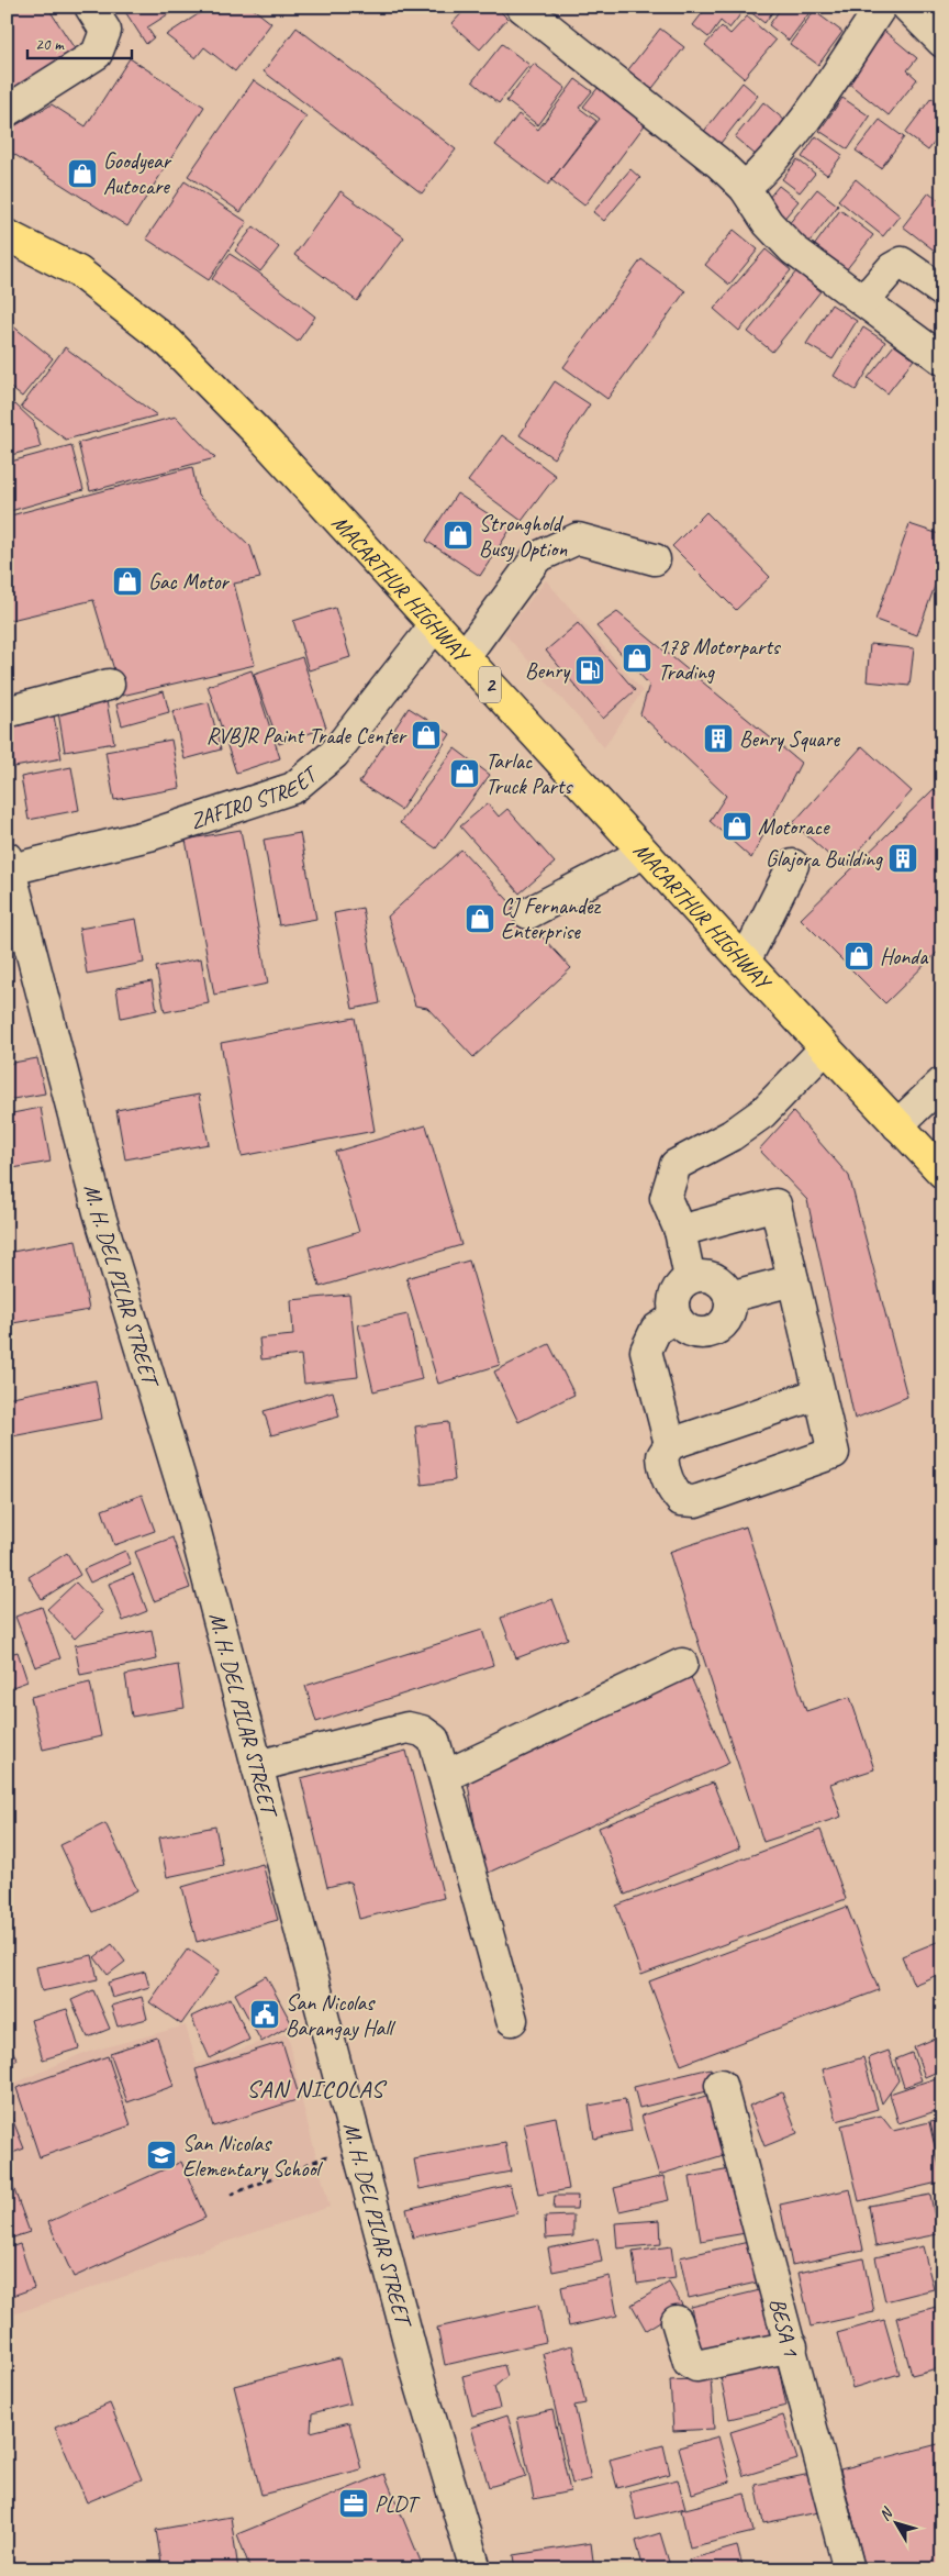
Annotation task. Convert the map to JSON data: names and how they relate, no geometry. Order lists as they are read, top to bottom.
{
  "streets": {
    "highway": ["MACARTHUR HIGHWAY", "2"],
    "street": ["ZAFIRO STREET", "M. H. DEL PILAR STREET", "BESA 1"]
  },
  "crossings": [
    ["MACARTHUR HIGHWAY", "ZAFIRO STREET"],
    ["ZAFIRO STREET", "M. H. DEL PILAR STREET"]
  ],
  "districts": ["SAN NICOLAS"],
  "places": {
    "shop": [
      "Goodyear Autocare",
      "Stronghold Busy Option",
      "Gac Motor",
      "178 Motorparts Trading",
      "RVBJR Paint Trade Center",
      "Tarlac Truck Parts",
      "Motorace",
      "CJ Fernandez Enterprise",
      "Honda"
    ],
    "fuel station": ["Benry"],
    "building": ["Benry Square", "Glajora Building"],
    "public building": ["San Nicolas Barangay Hall"],
    "school or university": ["San Nicolas Elementary School"],
    "office": ["PLDT"]
  },
  "scale_bar": "20 m",
  "north": "top left"
}
